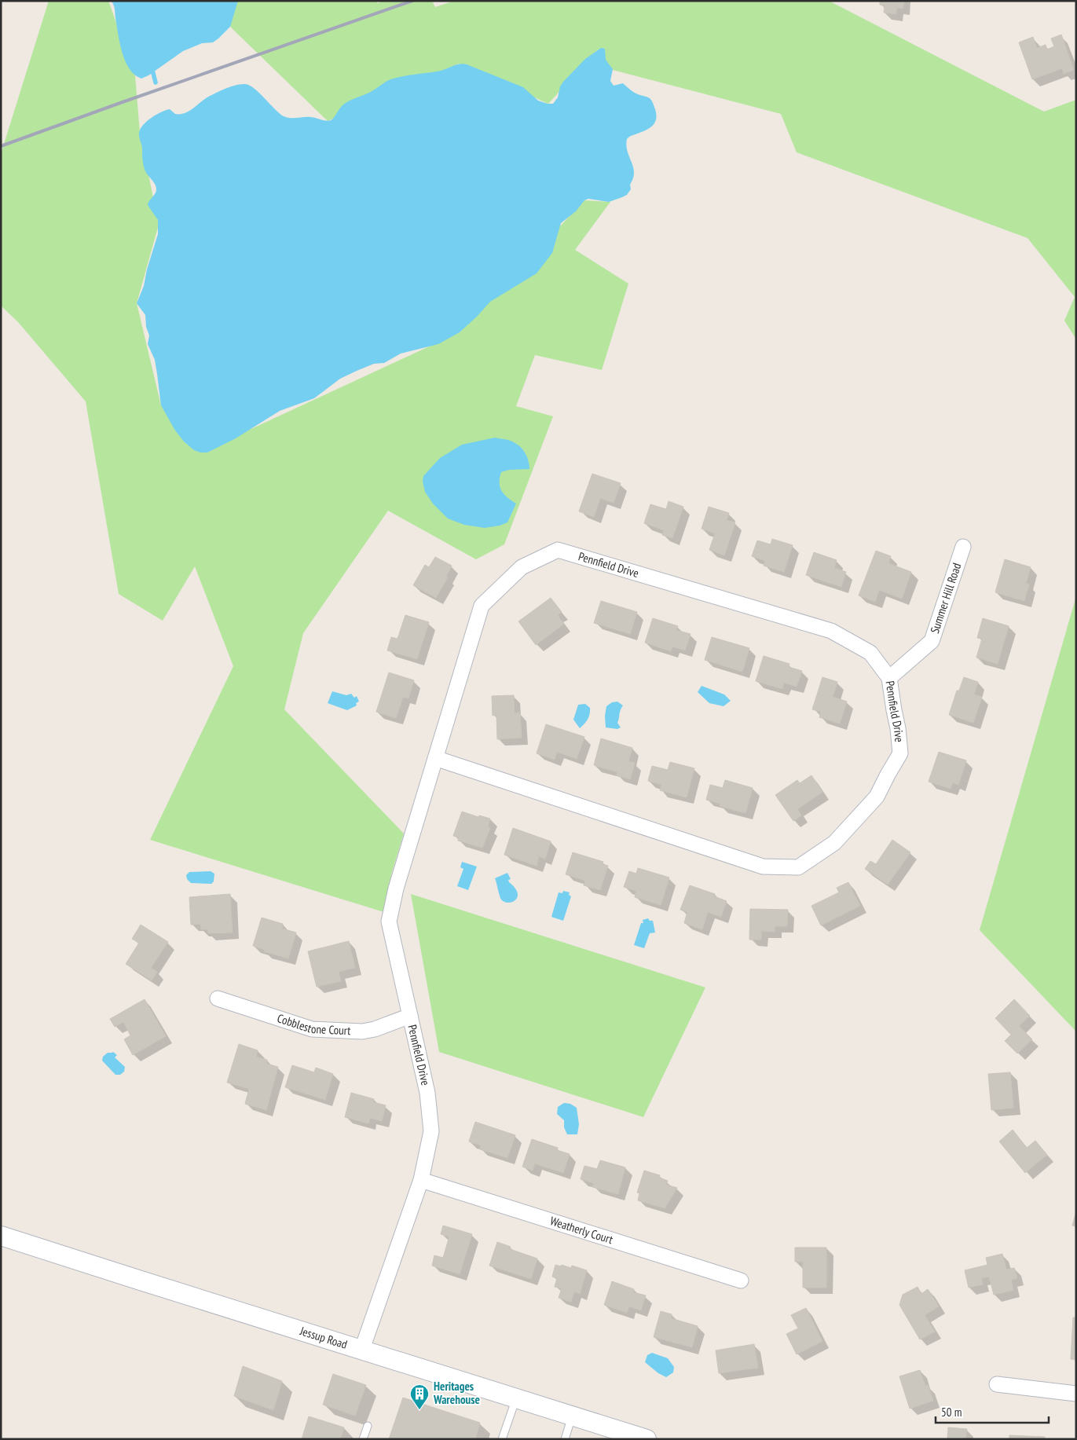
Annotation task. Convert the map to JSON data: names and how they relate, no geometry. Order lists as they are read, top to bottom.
{
  "streets": {
    "street": [
      "Pennfield Drive",
      "Summer Hill Road",
      "Cobblestone Court",
      "Weatherly Court",
      "Jessup Road"
    ]
  },
  "crossings": [
    ["Pennfield Drive", "Summer Hill Road"],
    ["Pennfield Drive", "Cobblestone Court"],
    ["Pennfield Drive", "Weatherly Court"],
    ["Pennfield Drive", "Jessup Road"]
  ],
  "places": {
    "building": ["Heritages Warehouse"]
  },
  "scale_bar": "50 m"
}
